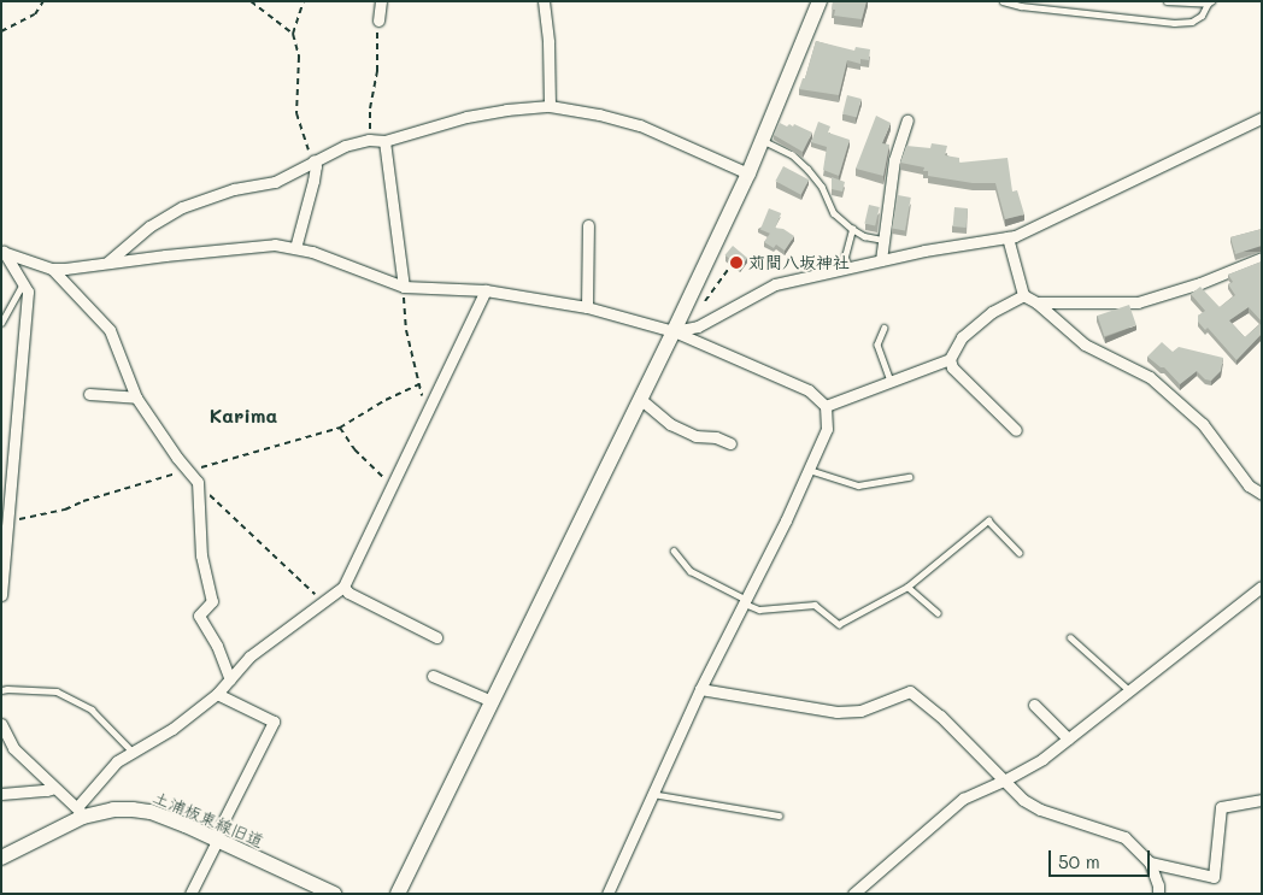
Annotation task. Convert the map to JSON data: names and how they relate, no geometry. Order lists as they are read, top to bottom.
{
  "streets": {
    "street": ["土浦板東線旧道"]
  },
  "districts": ["Karima"],
  "places": ["苅間八坂神社"],
  "scale_bar": "50 m"
}
